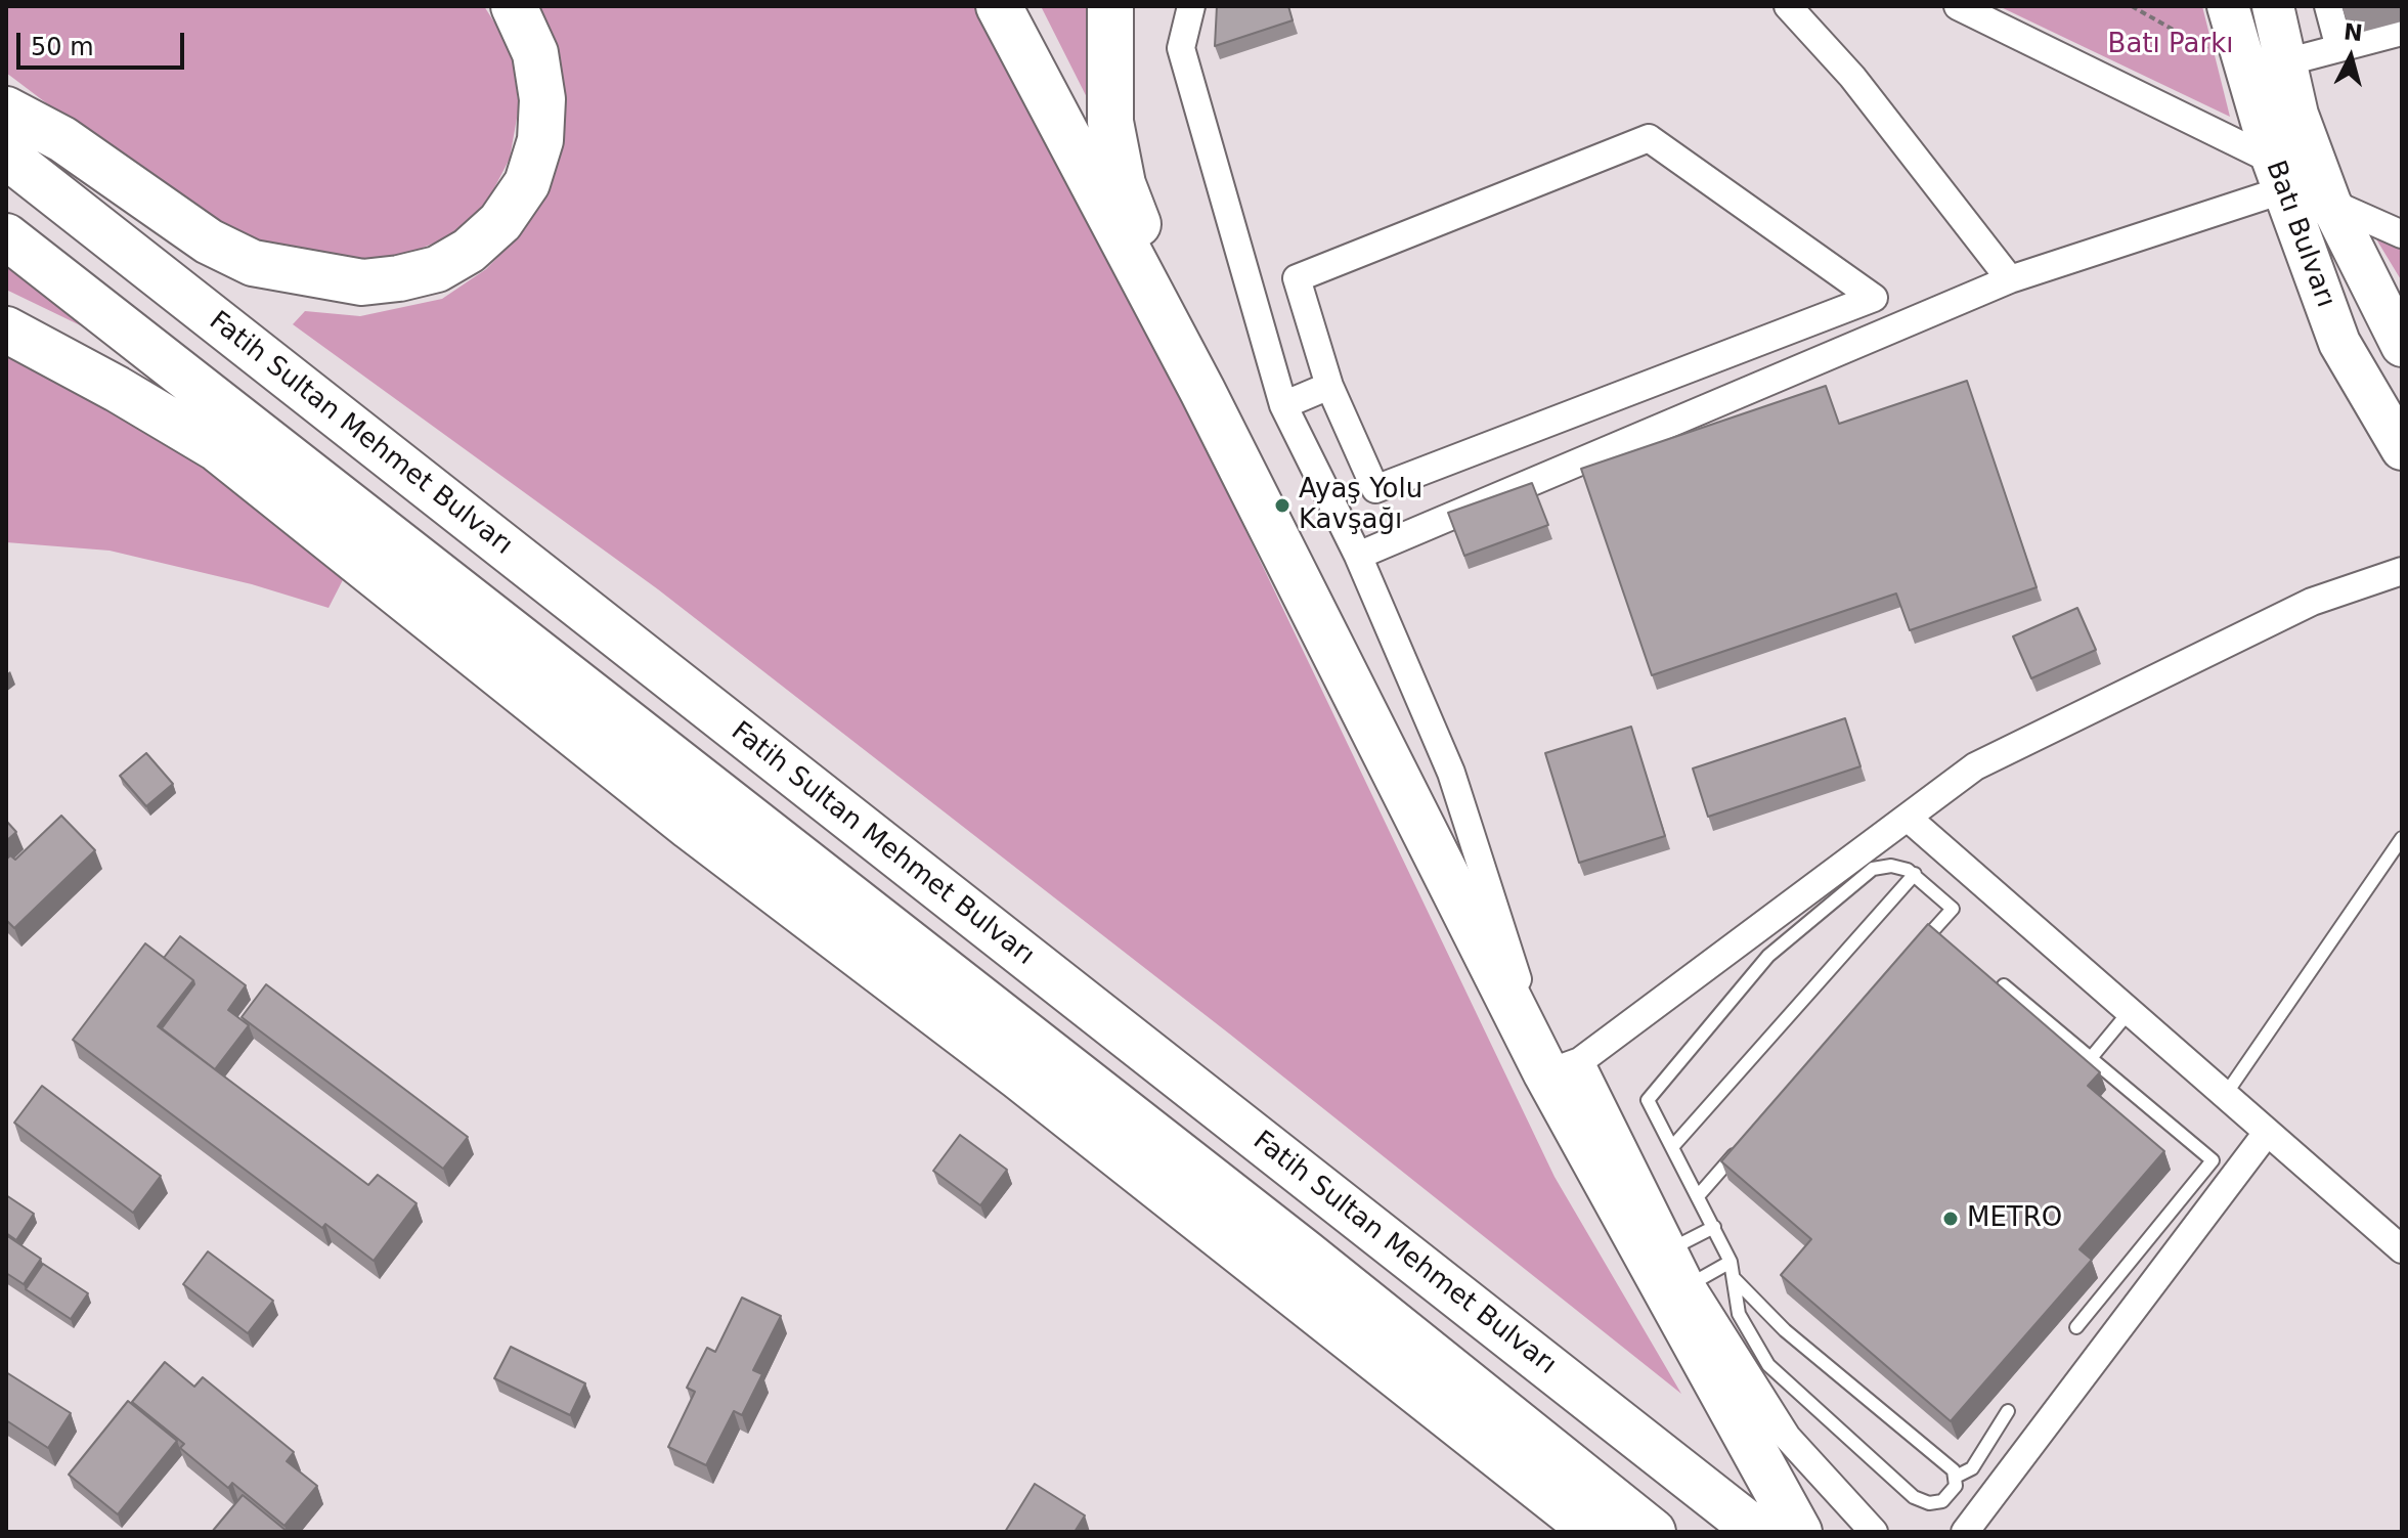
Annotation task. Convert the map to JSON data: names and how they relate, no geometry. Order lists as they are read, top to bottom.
{
  "streets": {
    "highway": ["Fatih Sultan Mehmet Bulvarı"],
    "main road": ["Batı Bulvarı"]
  },
  "parks": ["Batı Parkı"],
  "places": ["Ayaş Yolu Kavşağı", "METRO"],
  "scale_bar": "50 m",
  "north": "top"
}
